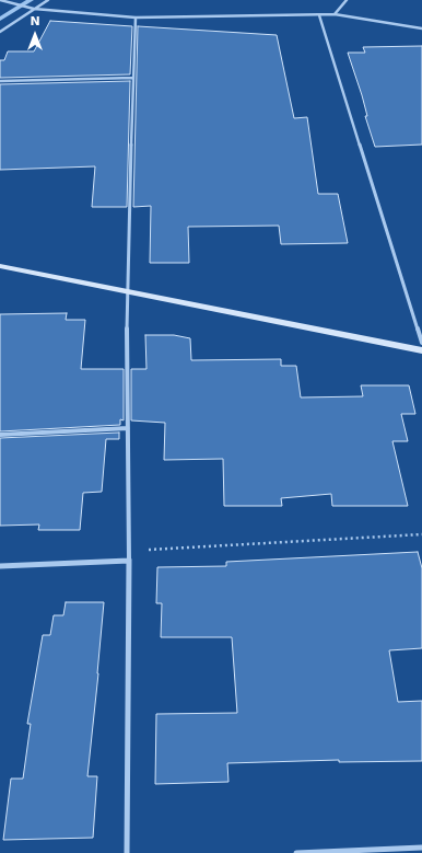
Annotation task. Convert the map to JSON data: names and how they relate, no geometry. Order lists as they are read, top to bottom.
{
  "north": "top"
}
